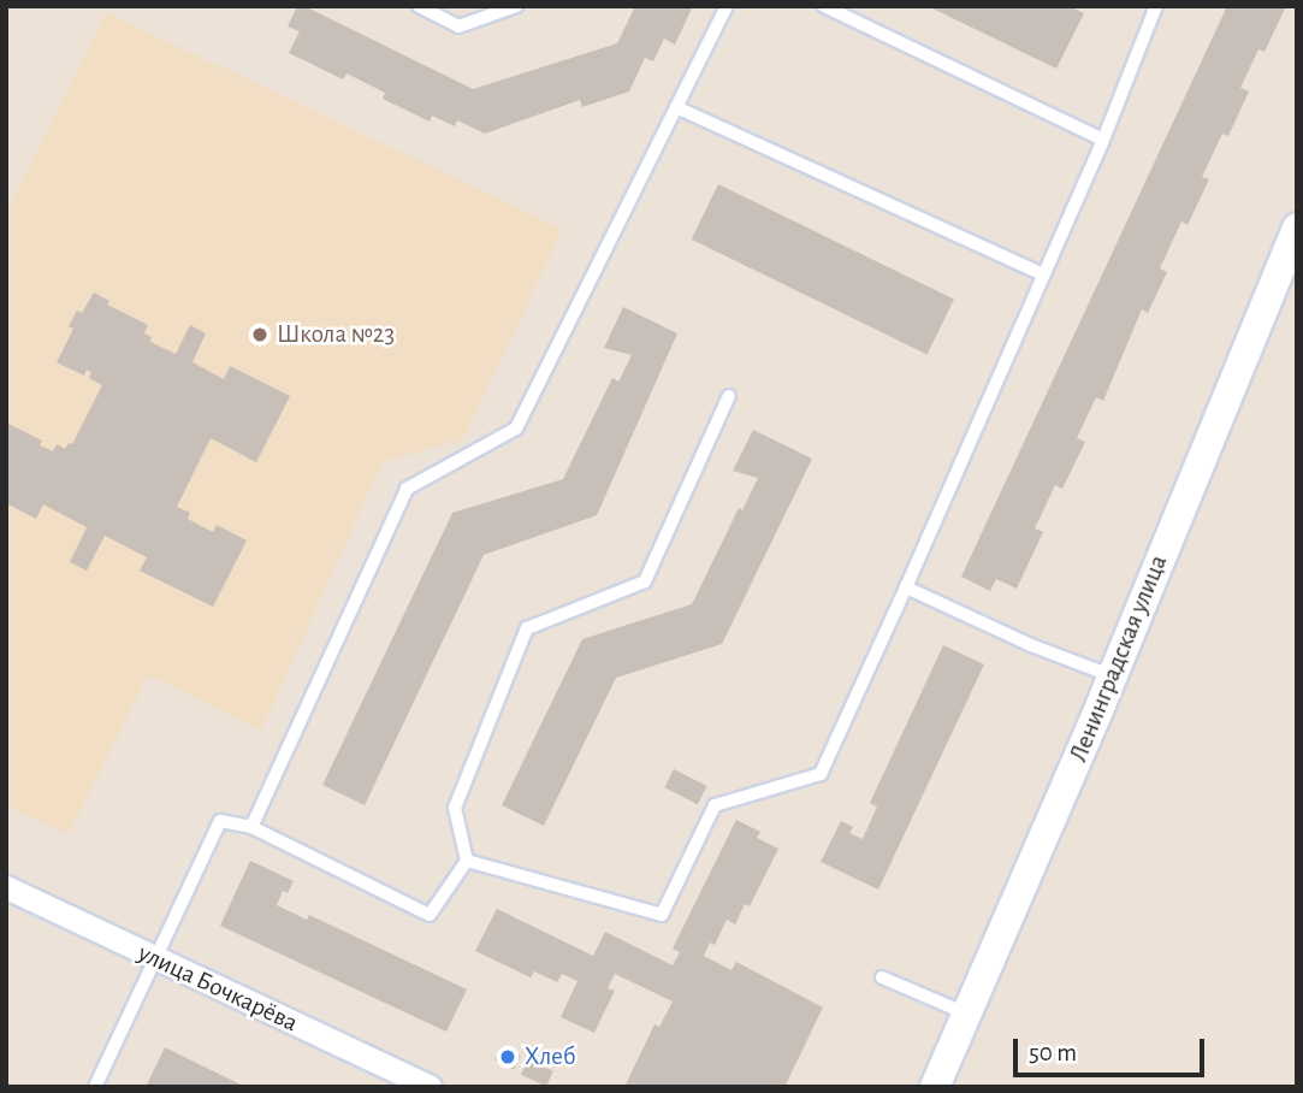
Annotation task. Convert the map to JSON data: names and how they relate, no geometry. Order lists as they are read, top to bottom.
{
  "streets": {
    "street": ["Ленинградская улица", "улица Бочкарёва"]
  },
  "places": ["Школа №23", "Хлеб"],
  "scale_bar": "50 m"
}
